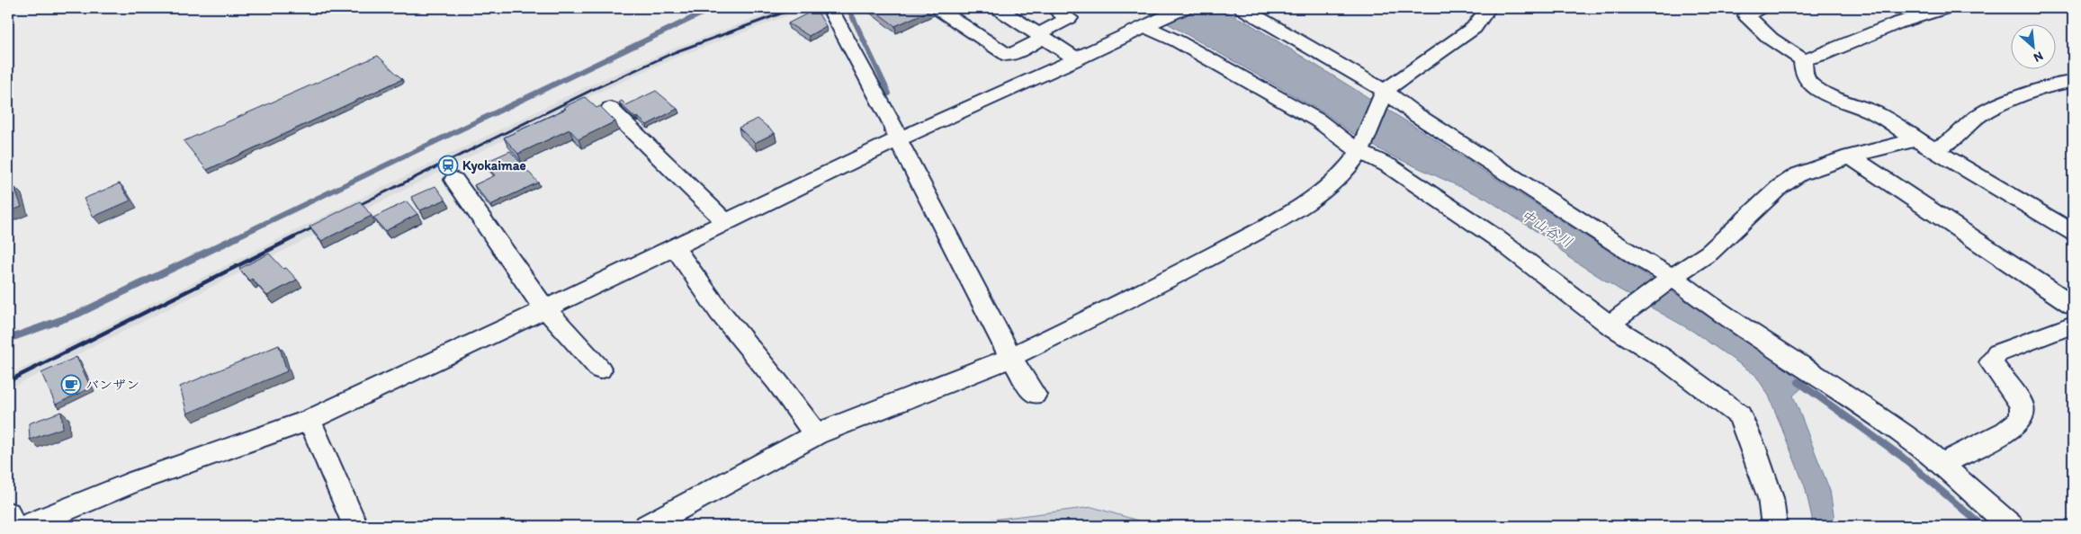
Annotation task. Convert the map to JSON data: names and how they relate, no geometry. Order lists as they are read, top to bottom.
{
  "water": ["中山谷川"],
  "places": {
    "station": ["Kyokaimae"],
    "cafe": ["バンザン"]
  },
  "north": "bottom right"
}
